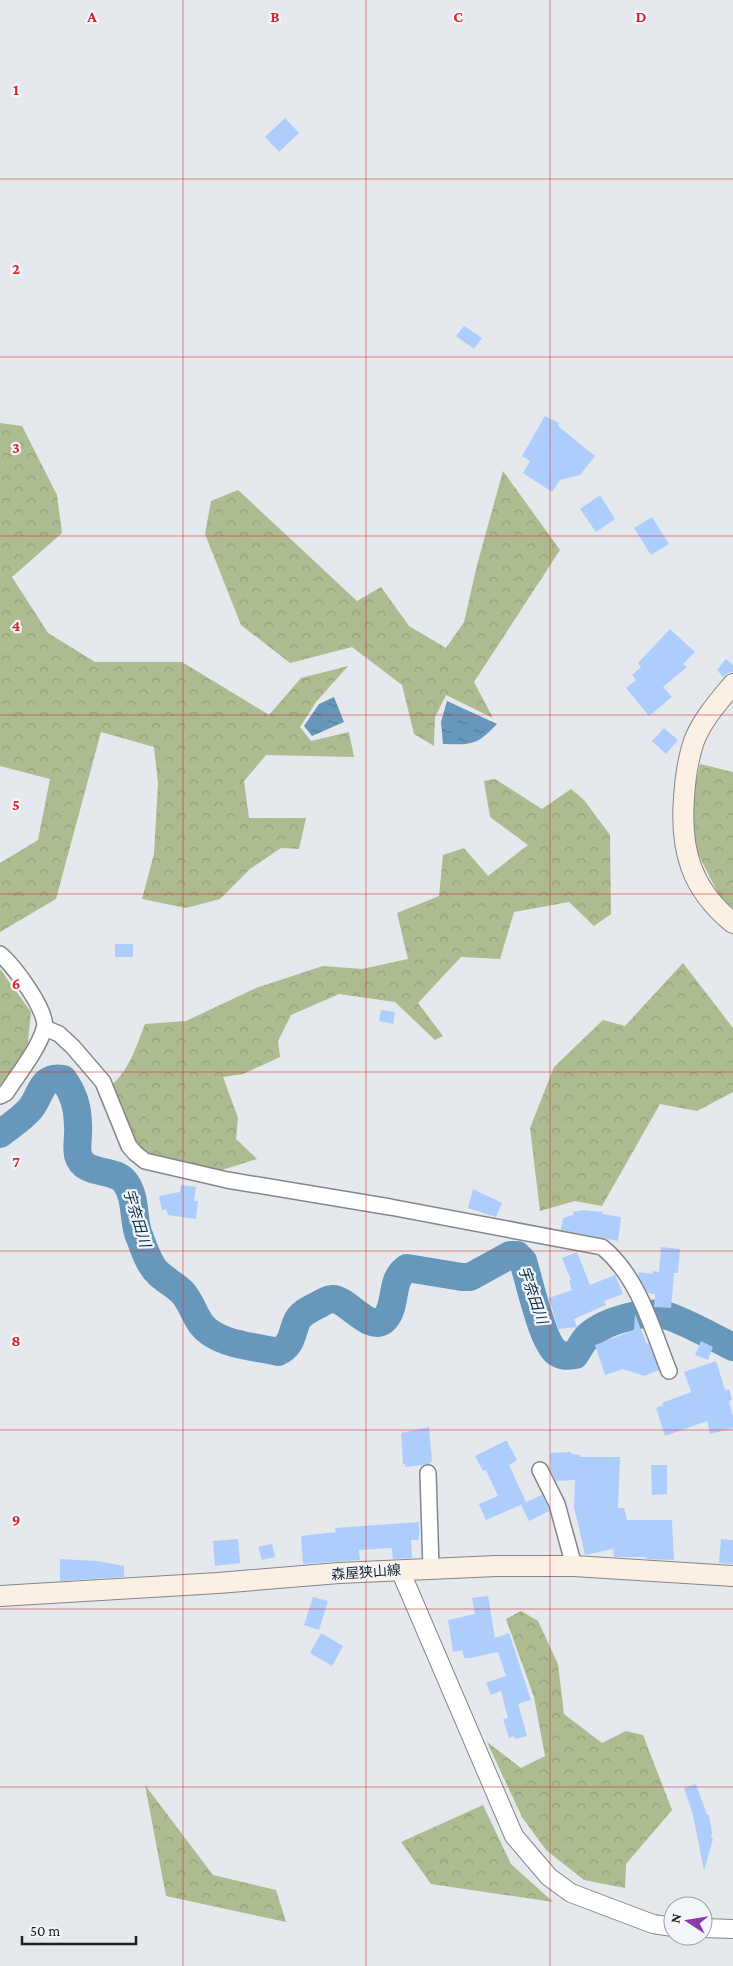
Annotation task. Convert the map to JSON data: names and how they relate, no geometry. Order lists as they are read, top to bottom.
{
  "streets": {
    "main road": ["森屋狭山線"]
  },
  "water": ["宇奈田川"],
  "scale_bar": "50 m",
  "north": "left",
  "grid": {
    "columns": [
      "A",
      "B",
      "C",
      "D"
    ],
    "rows": [
      "1",
      "2",
      "3",
      "4",
      "5",
      "6",
      "7",
      "8",
      "9"
    ]
  }
}
